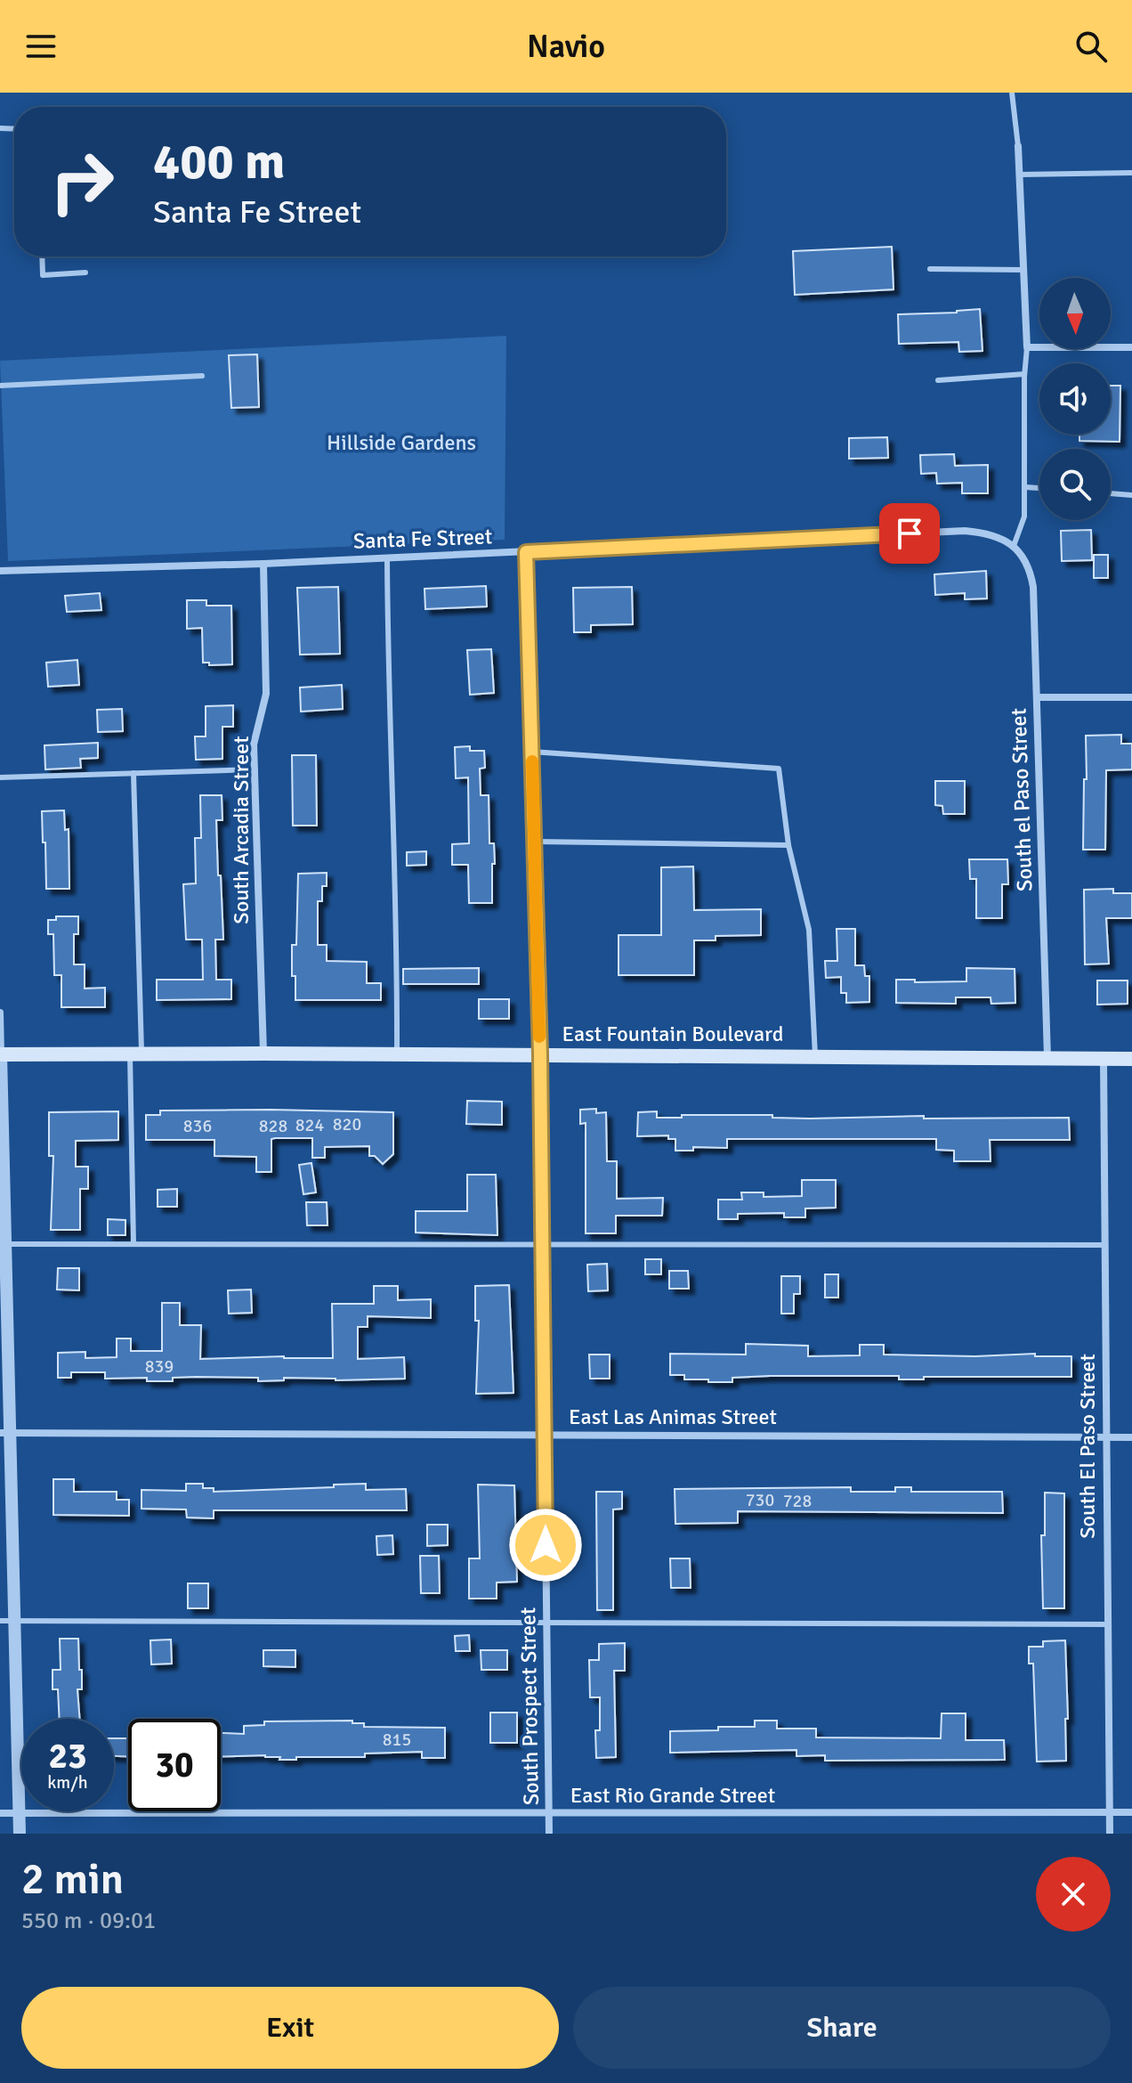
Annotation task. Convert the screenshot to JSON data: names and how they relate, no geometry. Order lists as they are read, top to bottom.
{
  "streets": {
    "main road": ["East Fountain Boulevard"],
    "street": [
      "Santa Fe Street",
      "South el Paso Street",
      "South Arcadia Street",
      "East Las Animas Street",
      "South El Paso Street",
      "South Prospect Street",
      "East Rio Grande Street"
    ]
  },
  "crossings": [
    ["Santa Fe Street", "South el Paso Street"],
    ["Santa Fe Street", "South Arcadia Street"],
    ["Santa Fe Street", "South Prospect Street"],
    ["South el Paso Street", "East Fountain Boulevard"],
    ["South Arcadia Street", "East Fountain Boulevard"],
    ["East Fountain Boulevard", "South El Paso Street"],
    ["East Fountain Boulevard", "South Prospect Street"],
    ["East Las Animas Street", "South El Paso Street"],
    ["East Las Animas Street", "South Prospect Street"],
    ["South El Paso Street", "East Rio Grande Street"],
    ["South Prospect Street", "East Rio Grande Street"]
  ],
  "parks": ["Hillside Gardens"],
  "house_numbers": [
    "820",
    "824",
    "836",
    "828",
    "839",
    "730",
    "728",
    "815"
  ],
  "north": "bottom",
  "page": {
    "header": "Navio",
    "turn": ["400 m", "Santa Fe Street"],
    "speed": "23 km/h",
    "limit": "30",
    "heading": ["2 min", "550 m · 09:01"],
    "buttons": ["Exit", "Share"]
  }
}
